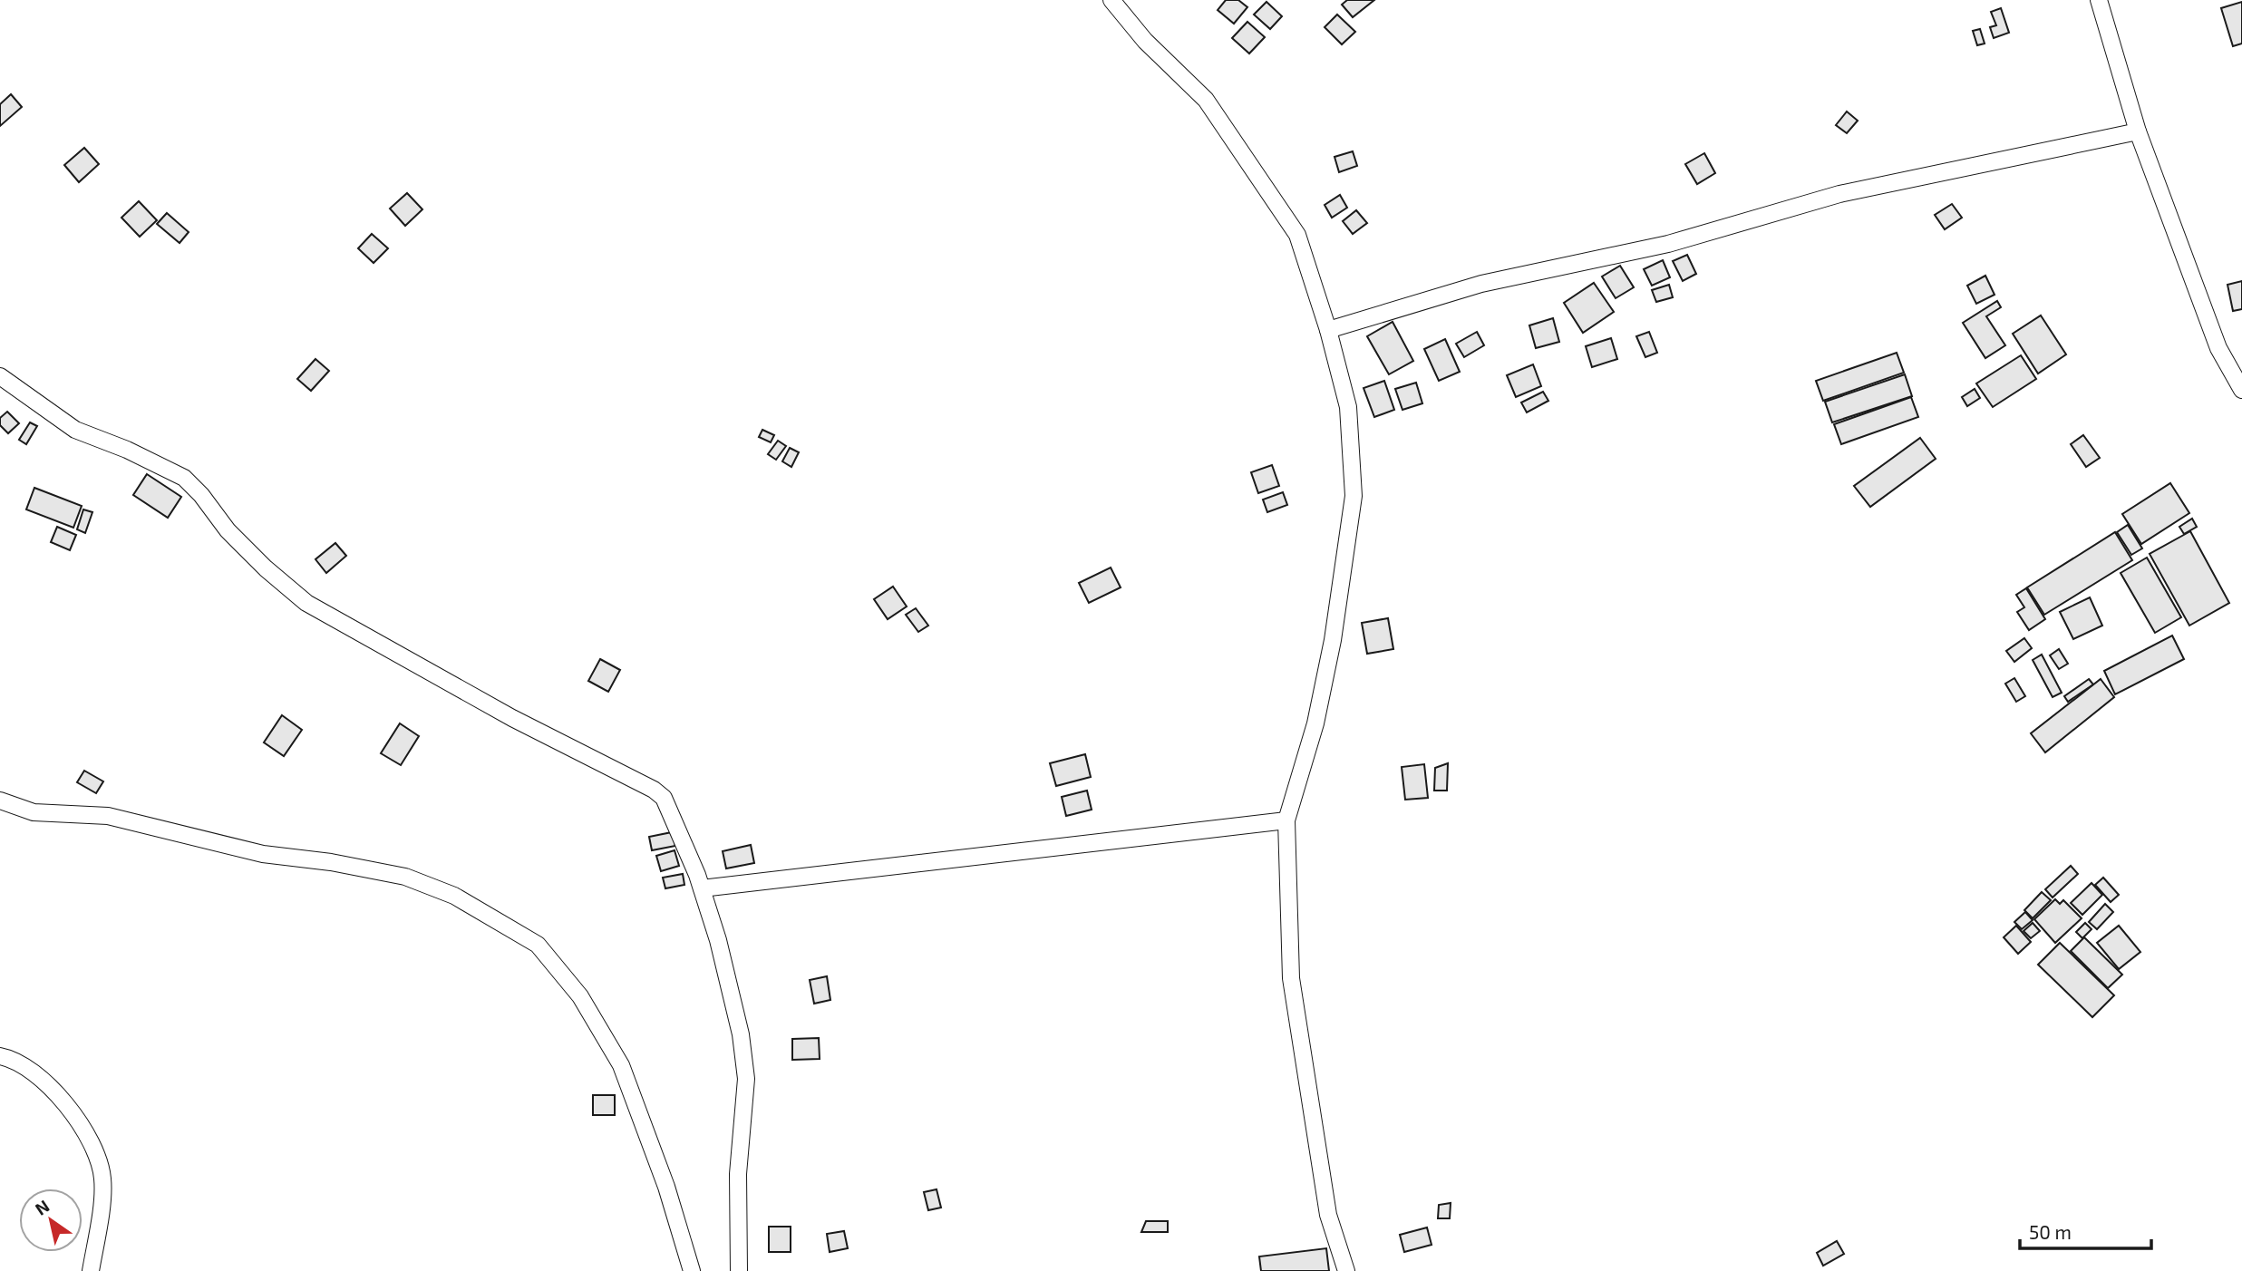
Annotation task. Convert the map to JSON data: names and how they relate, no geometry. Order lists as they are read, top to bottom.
{
  "scale_bar": "50 m",
  "north": "top left"
}
